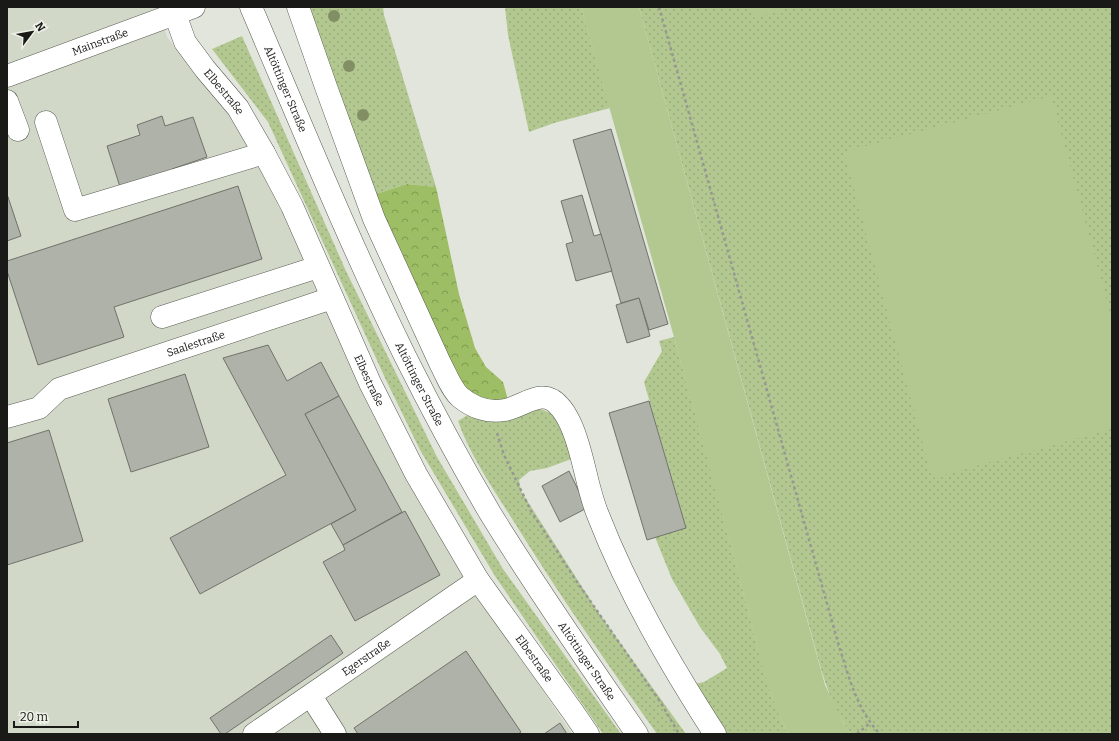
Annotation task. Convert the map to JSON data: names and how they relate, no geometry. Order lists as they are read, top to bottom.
{
  "streets": {
    "street": [
      "Mainstraße",
      "Altöttinger Straße",
      "Elbestraße",
      "Saalestraße",
      "Egerstraße"
    ]
  },
  "crossings": [
    ["Mainstraße", "Elbestraße"],
    ["Elbestraße", "Saalestraße"],
    ["Elbestraße", "Egerstraße"]
  ],
  "scale_bar": "20 m",
  "north": "top right"
}
